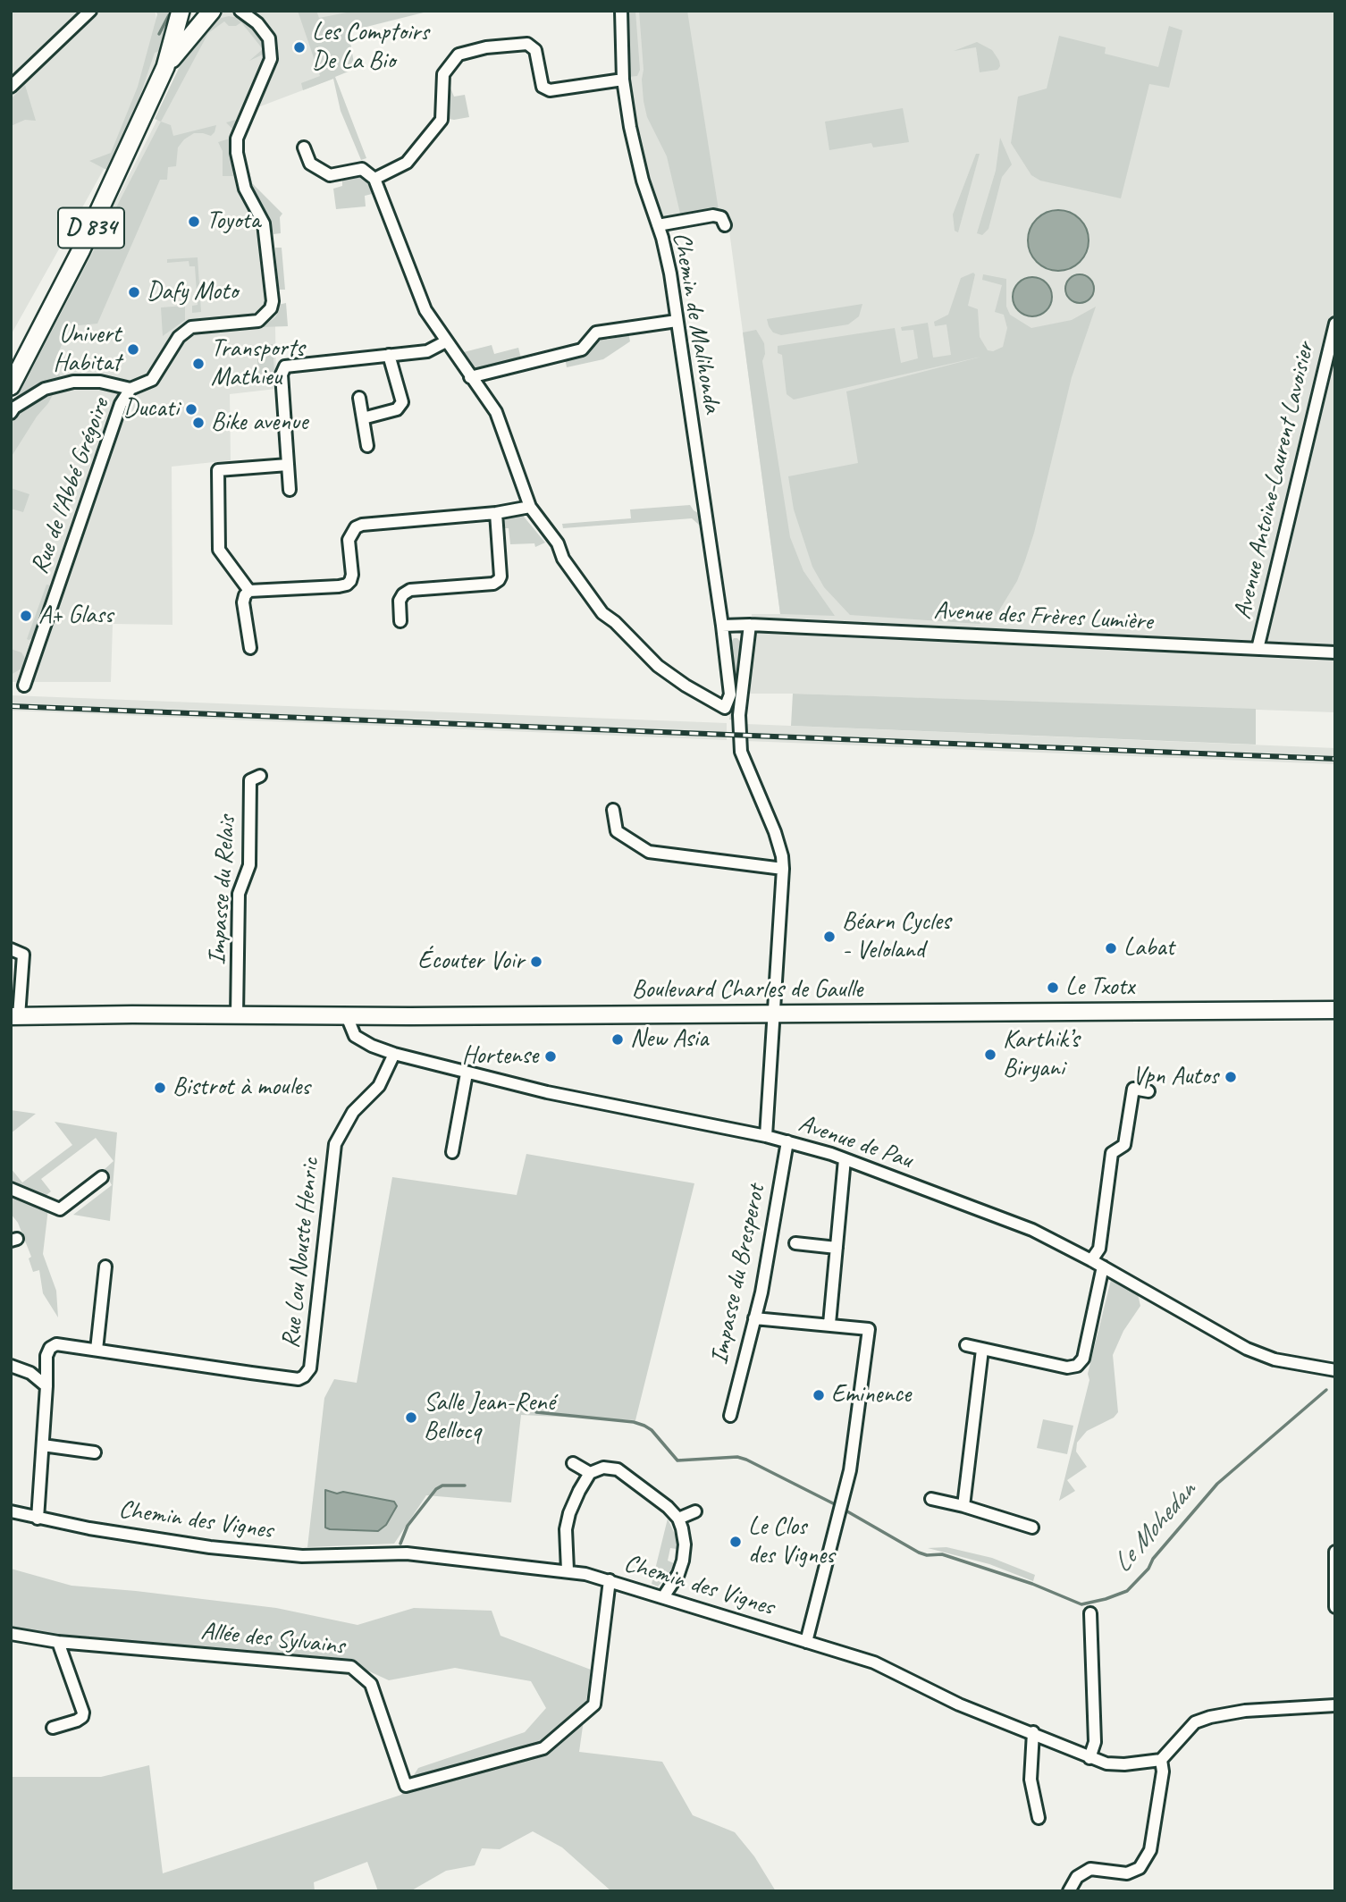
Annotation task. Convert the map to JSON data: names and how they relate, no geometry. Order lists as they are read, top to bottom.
{
  "streets": {
    "main road": ["D 834", "Boulevard Charles de Gaulle"],
    "street": [
      "Chemin de Malihonda",
      "Avenue Antoine-Laurent Lavoisier",
      "Rue de l'Abbé Grégoire",
      "Avenue des Frères Lumière",
      "Impasse du Relais",
      "Avenue de Pau",
      "Rue Lou Nouste Henric",
      "Impasse du Bresperot",
      "Chemin des Vignes",
      "Allée des Sylvains"
    ]
  },
  "crossings": [
    ["Avenue Antoine-Laurent Lavoisier", "Avenue des Frères Lumière"],
    ["Impasse du Relais", "Boulevard Charles de Gaulle"],
    ["Boulevard Charles de Gaulle", "Avenue de Pau"],
    ["Avenue de Pau", "Rue Lou Nouste Henric"],
    ["Avenue de Pau", "Impasse du Bresperot"],
    ["Chemin des Vignes", "Allée des Sylvains"]
  ],
  "water": ["Le Mohedan"],
  "places": [
    "Les Comptoirs De La Bio",
    "Toyota",
    "Dafy Moto",
    "Univert Habitat",
    "Transports Mathieu",
    "Ducati",
    "Bike avenue",
    "A+ Glass",
    "Béarn Cycles - Veloland",
    "Labat",
    "Écouter Voir",
    "Le Txotx",
    "New Asia",
    "Karthik’s Biryani",
    "Hortense",
    "Vpn Autos",
    "Bistrot à moules",
    "Eminence",
    "Salle Jean-René Bellocq",
    "Le Clos des Vignes"
  ]
}
